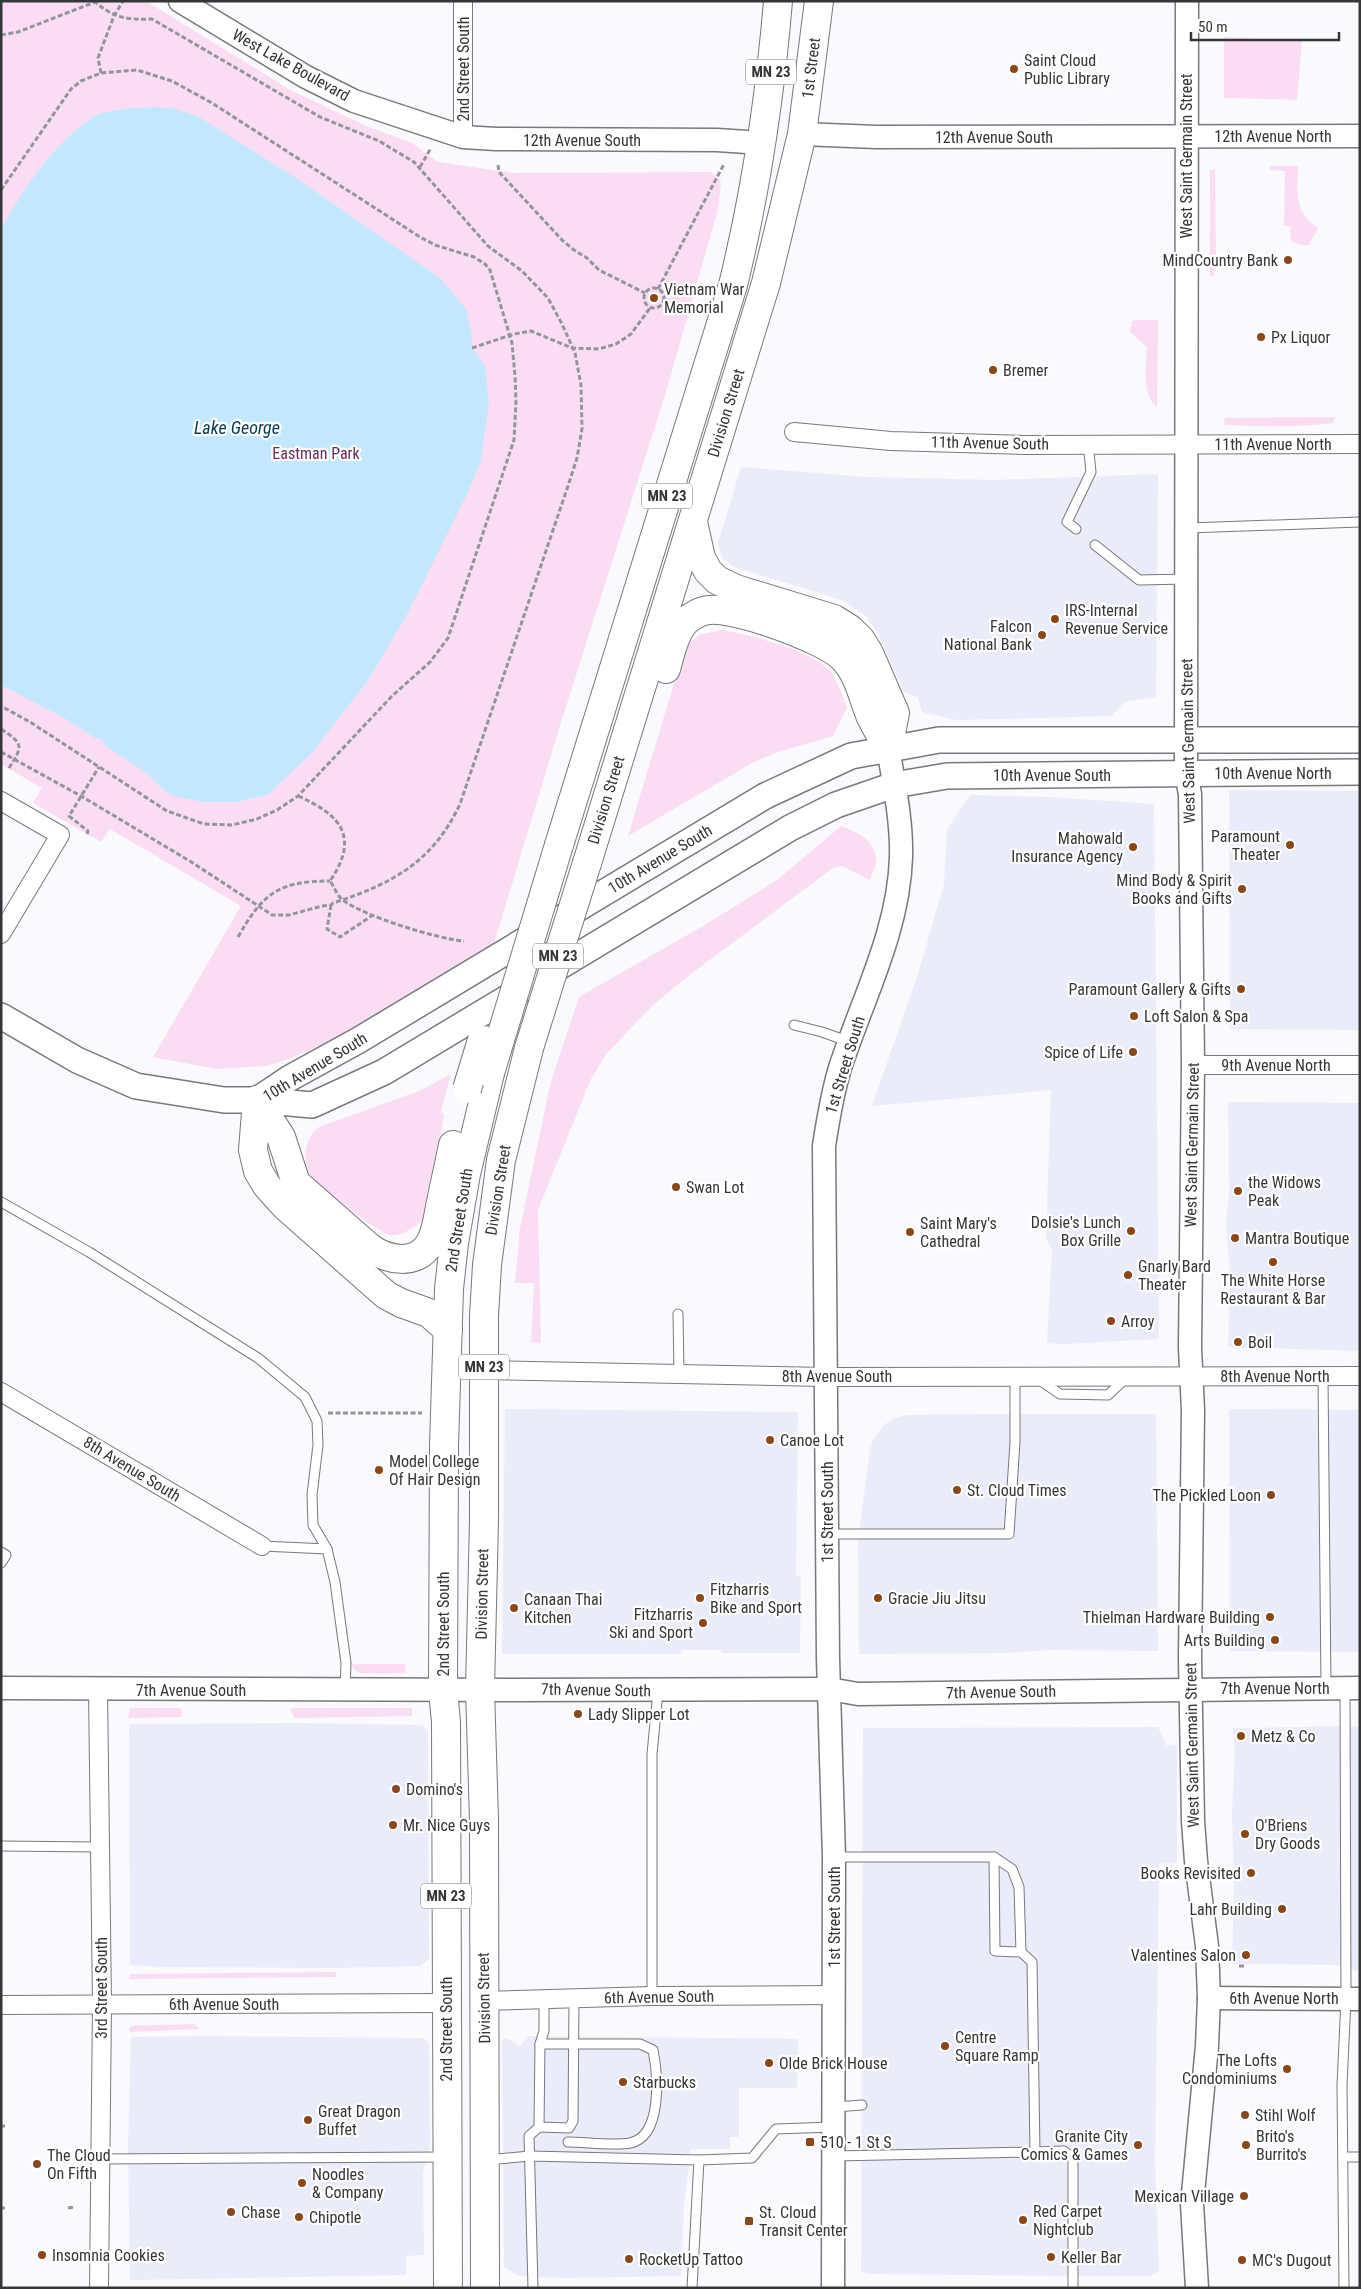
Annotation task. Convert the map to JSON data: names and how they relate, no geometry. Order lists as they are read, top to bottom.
{
  "streets": {
    "highway": [
      "1st Street",
      "2nd Street South",
      "MN 23",
      "Division Street"
    ],
    "main road": ["10th Avenue North", "10th Avenue South"],
    "street": [
      "West Lake Boulevard",
      "12th Avenue North",
      "12th Avenue South",
      "West Saint Germain Street",
      "11th Avenue South",
      "11th Avenue North",
      "1st Street South",
      "9th Avenue North",
      "8th Avenue South",
      "8th Avenue North",
      "7th Avenue North",
      "7th Avenue South",
      "3rd Street South",
      "6th Avenue South",
      "6th Avenue North"
    ]
  },
  "crossings": [
    ["West Lake Boulevard", "2nd Street South"],
    ["West Lake Boulevard", "12th Avenue South"],
    ["1st Street", "12th Avenue South"],
    ["1st Street", "Division Street"],
    ["2nd Street South", "12th Avenue South"],
    ["2nd Street South", "Division Street"],
    ["2nd Street South", "7th Avenue South"],
    ["2nd Street South", "6th Avenue South"],
    ["MN 23", "12th Avenue South"],
    ["MN 23", "Division Street"],
    ["12th Avenue North", "12th Avenue South"],
    ["12th Avenue North", "West Saint Germain Street"],
    ["12th Avenue South", "West Saint Germain Street"],
    ["12th Avenue South", "Division Street"],
    ["West Saint Germain Street", "11th Avenue South"],
    ["West Saint Germain Street", "11th Avenue North"],
    ["West Saint Germain Street", "10th Avenue North"],
    ["West Saint Germain Street", "10th Avenue South"],
    ["West Saint Germain Street", "9th Avenue North"],
    ["West Saint Germain Street", "8th Avenue South"],
    ["West Saint Germain Street", "8th Avenue North"],
    ["West Saint Germain Street", "7th Avenue North"],
    ["West Saint Germain Street", "7th Avenue South"],
    ["West Saint Germain Street", "6th Avenue North"],
    ["Division Street", "8th Avenue South"],
    ["Division Street", "7th Avenue South"],
    ["Division Street", "6th Avenue South"],
    ["11th Avenue South", "11th Avenue North"],
    ["10th Avenue North", "10th Avenue South"],
    ["10th Avenue South", "1st Street South"],
    ["1st Street South", "8th Avenue South"],
    ["1st Street South", "7th Avenue South"],
    ["1st Street South", "6th Avenue South"],
    ["8th Avenue South", "8th Avenue North"],
    ["7th Avenue North", "7th Avenue South"],
    ["7th Avenue South", "3rd Street South"],
    ["3rd Street South", "6th Avenue South"]
  ],
  "water": ["Lake George"],
  "parks": ["Eastman Park"],
  "places": {
    "other": [
      "Saint Cloud Public Library",
      "MindCountry Bank",
      "Vietnam War Memorial",
      "Px Liquor",
      "Bremer",
      "IRS-Internal Revenue Service",
      "Falcon National Bank",
      "Paramount Theater",
      "Mahowald Insurance Agency",
      "Mind Body & Spirit Books and Gifts",
      "Paramount Gallery & Gifts",
      "Loft Salon & Spa",
      "Spice of Life",
      "Swan Lot",
      "the Widows Peak",
      "Dolsie's Lunch Box Grille",
      "Saint Mary's Cathedral",
      "Mantra Boutique",
      "The White Horse Restaurant & Bar",
      "Gnarly Bard Theater",
      "Arroy",
      "Boil",
      "Canoe Lot",
      "Model College Of Hair Design",
      "St. Cloud Times",
      "The Pickled Loon",
      "Fitzharris Bike and Sport",
      "Gracie Jiu Jitsu",
      "Canaan Thai Kitchen",
      "Thielman Hardware Building",
      "Fitzharris Ski and Sport",
      "Arts Building",
      "Lady Slipper Lot",
      "Metz & Co",
      "Domino's",
      "Mr. Nice Guys",
      "O'Briens Dry Goods",
      "Books Revisited",
      "Lahr Building",
      "Valentines Salon",
      "Centre Square Ramp",
      "Olde Brick House",
      "The Lofts Condominiums",
      "Starbucks",
      "Stihl Wolf",
      "Great Dragon Buffet",
      "Granite City Comics & Games",
      "Brito's Burrito's",
      "The Cloud On Fifth",
      "Noodles & Company",
      "Mexican Village",
      "Chase",
      "Chipotle",
      "Red Carpet Nightclub",
      "Insomnia Cookies",
      "Keller Bar",
      "RocketUp Tattoo",
      "MC's Dugout"
    ],
    "transit": ["510 - 1 St S", "St. Cloud Transit Center"]
  },
  "scale_bar": "50 m"
}
